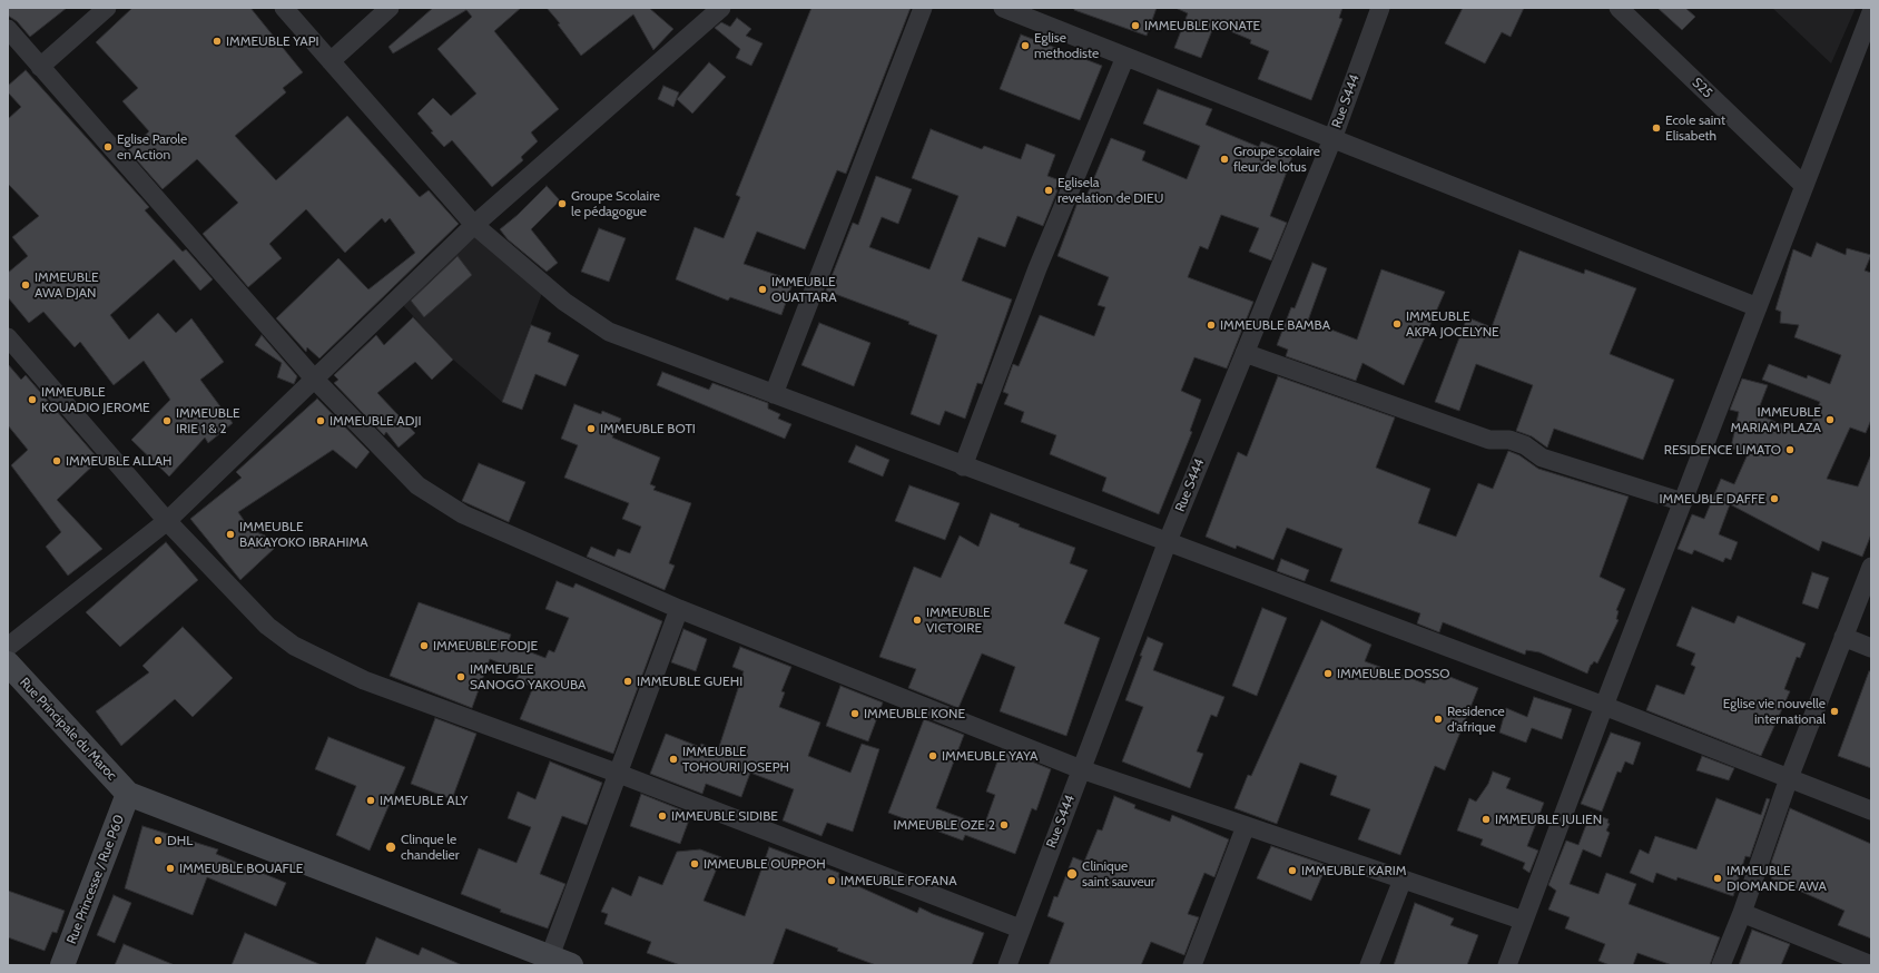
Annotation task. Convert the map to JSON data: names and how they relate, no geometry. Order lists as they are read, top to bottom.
{
  "streets": {
    "street": [
      "S25",
      "Rue S444",
      "Rue Principale du Maroc",
      "Rue Princesse / Rue P60"
    ]
  },
  "crossings": [
    ["Rue Principale du Maroc", "Rue Princesse / Rue P60"]
  ],
  "places": [
    "IMMEUBLE KONATE",
    "IMMEUBLE YAPI",
    "Eglise methodiste",
    "Ecole saint Elisabeth",
    "Eglise Parole en Action",
    "Groupe scolaire fleur de lotus",
    "Eglisela revelation de DIEU",
    "Groupe Scolaire le pédagogue",
    "IMMEUBLE AWA DJAN",
    "IMMEUBLE OUATTARA",
    "IMMEUBLE AKPA JOCELYNE",
    "IMMEUBLE BAMBA",
    "IMMEUBLE KOUADIO JEROME",
    "IMMEUBLE MARIAM PLAZA",
    "IMMEUBLE IRIE 1 & 2",
    "IMMEUBLE ADJI",
    "IMMEUBLE BOTI",
    "RESIDENCE LIMATO",
    "IMMEUBLE ALLAH",
    "IMMEUBLE DAFFE",
    "IMMEUBLE BAKAYOKO IBRAHIMA",
    "IMMEUBLE VICTOIRE",
    "IMMEUBLE FODJE",
    "IMMEUBLE DOSSO",
    "IMMEUBLE SANOGO YAKOUBA",
    "IMMEUBLE GUEHI",
    "Eglise vie nouvelle international",
    "IMMEUBLE KONE",
    "Residence d'afrique",
    "IMMEUBLE YAYA",
    "IMMEUBLE TOHOURI JOSEPH",
    "IMMEUBLE ALY",
    "IMMEUBLE SIDIBE",
    "IMMEUBLE JULIEN",
    "IMMEUBLE OZE 2",
    "DHL",
    "Clinque le chandelier",
    "IMMEUBLE OUPPOH",
    "IMMEUBLE BOUAFLE",
    "IMMEUBLE KARIM",
    "Clinique saint sauveur",
    "IMMEUBLE DIOMANDE AWA",
    "IMMEUBLE FOFANA"
  ]
}
